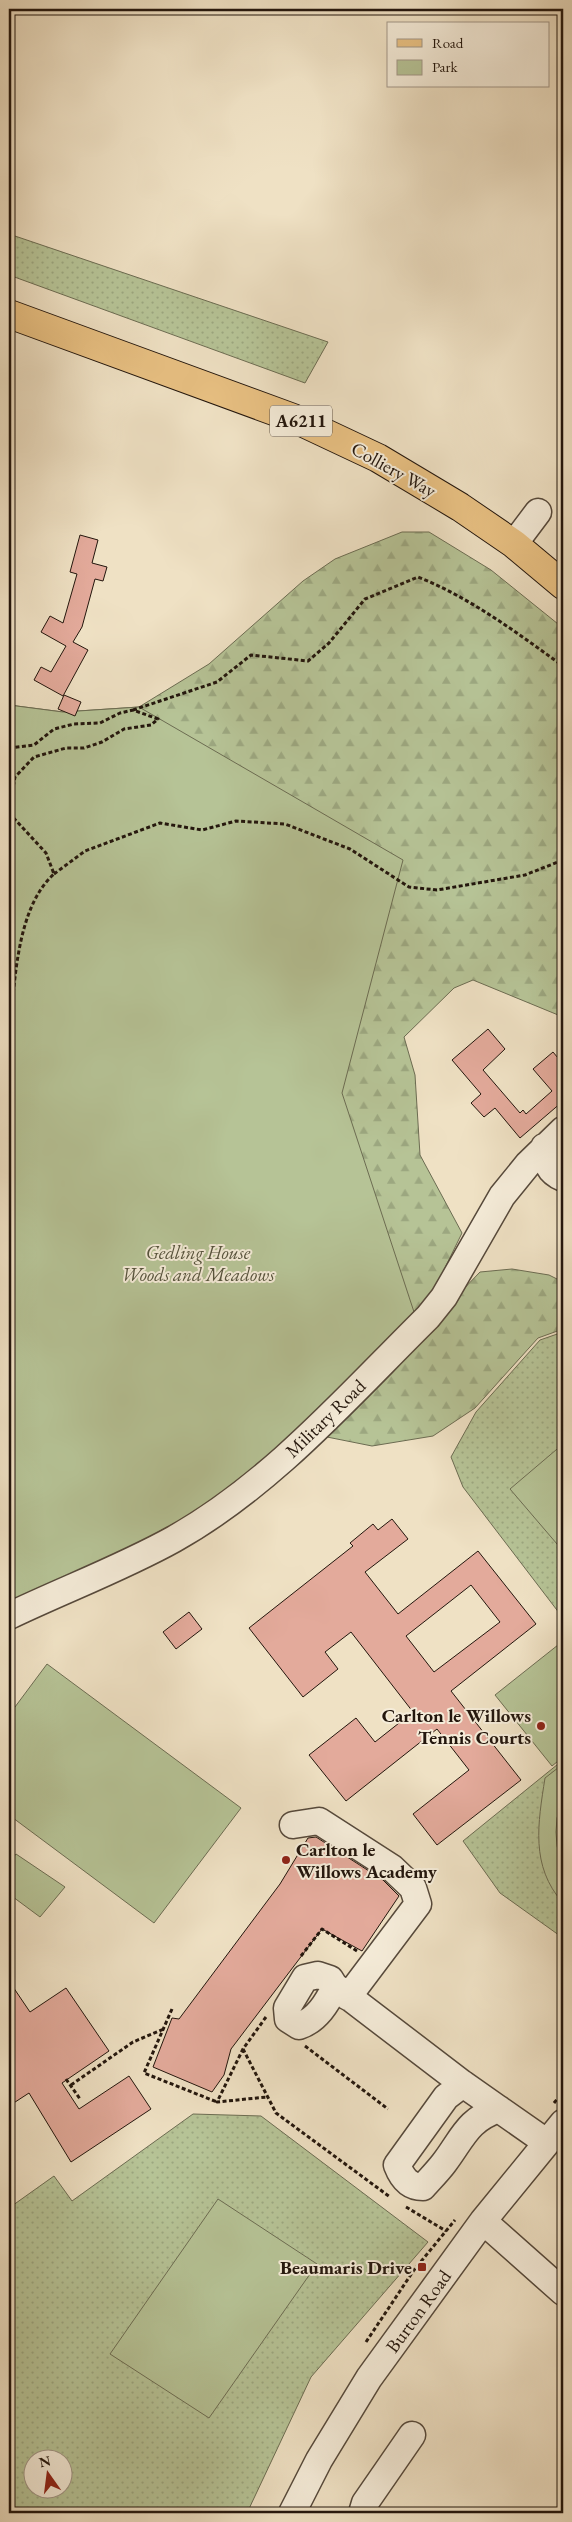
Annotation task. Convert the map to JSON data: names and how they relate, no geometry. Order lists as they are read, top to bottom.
{
  "streets": {
    "main road": ["A6211", "Colliery Way"],
    "street": ["Military Road", "Burton Road"]
  },
  "parks": ["Gedling House Woods and Meadows"],
  "places": {
    "other": ["Carlton le Willows Tennis Courts", "Carlton le Willows Academy"],
    "transit": ["Beaumaris Drive"]
  },
  "legend": ["Road", "Park"],
  "north": "top"
}
